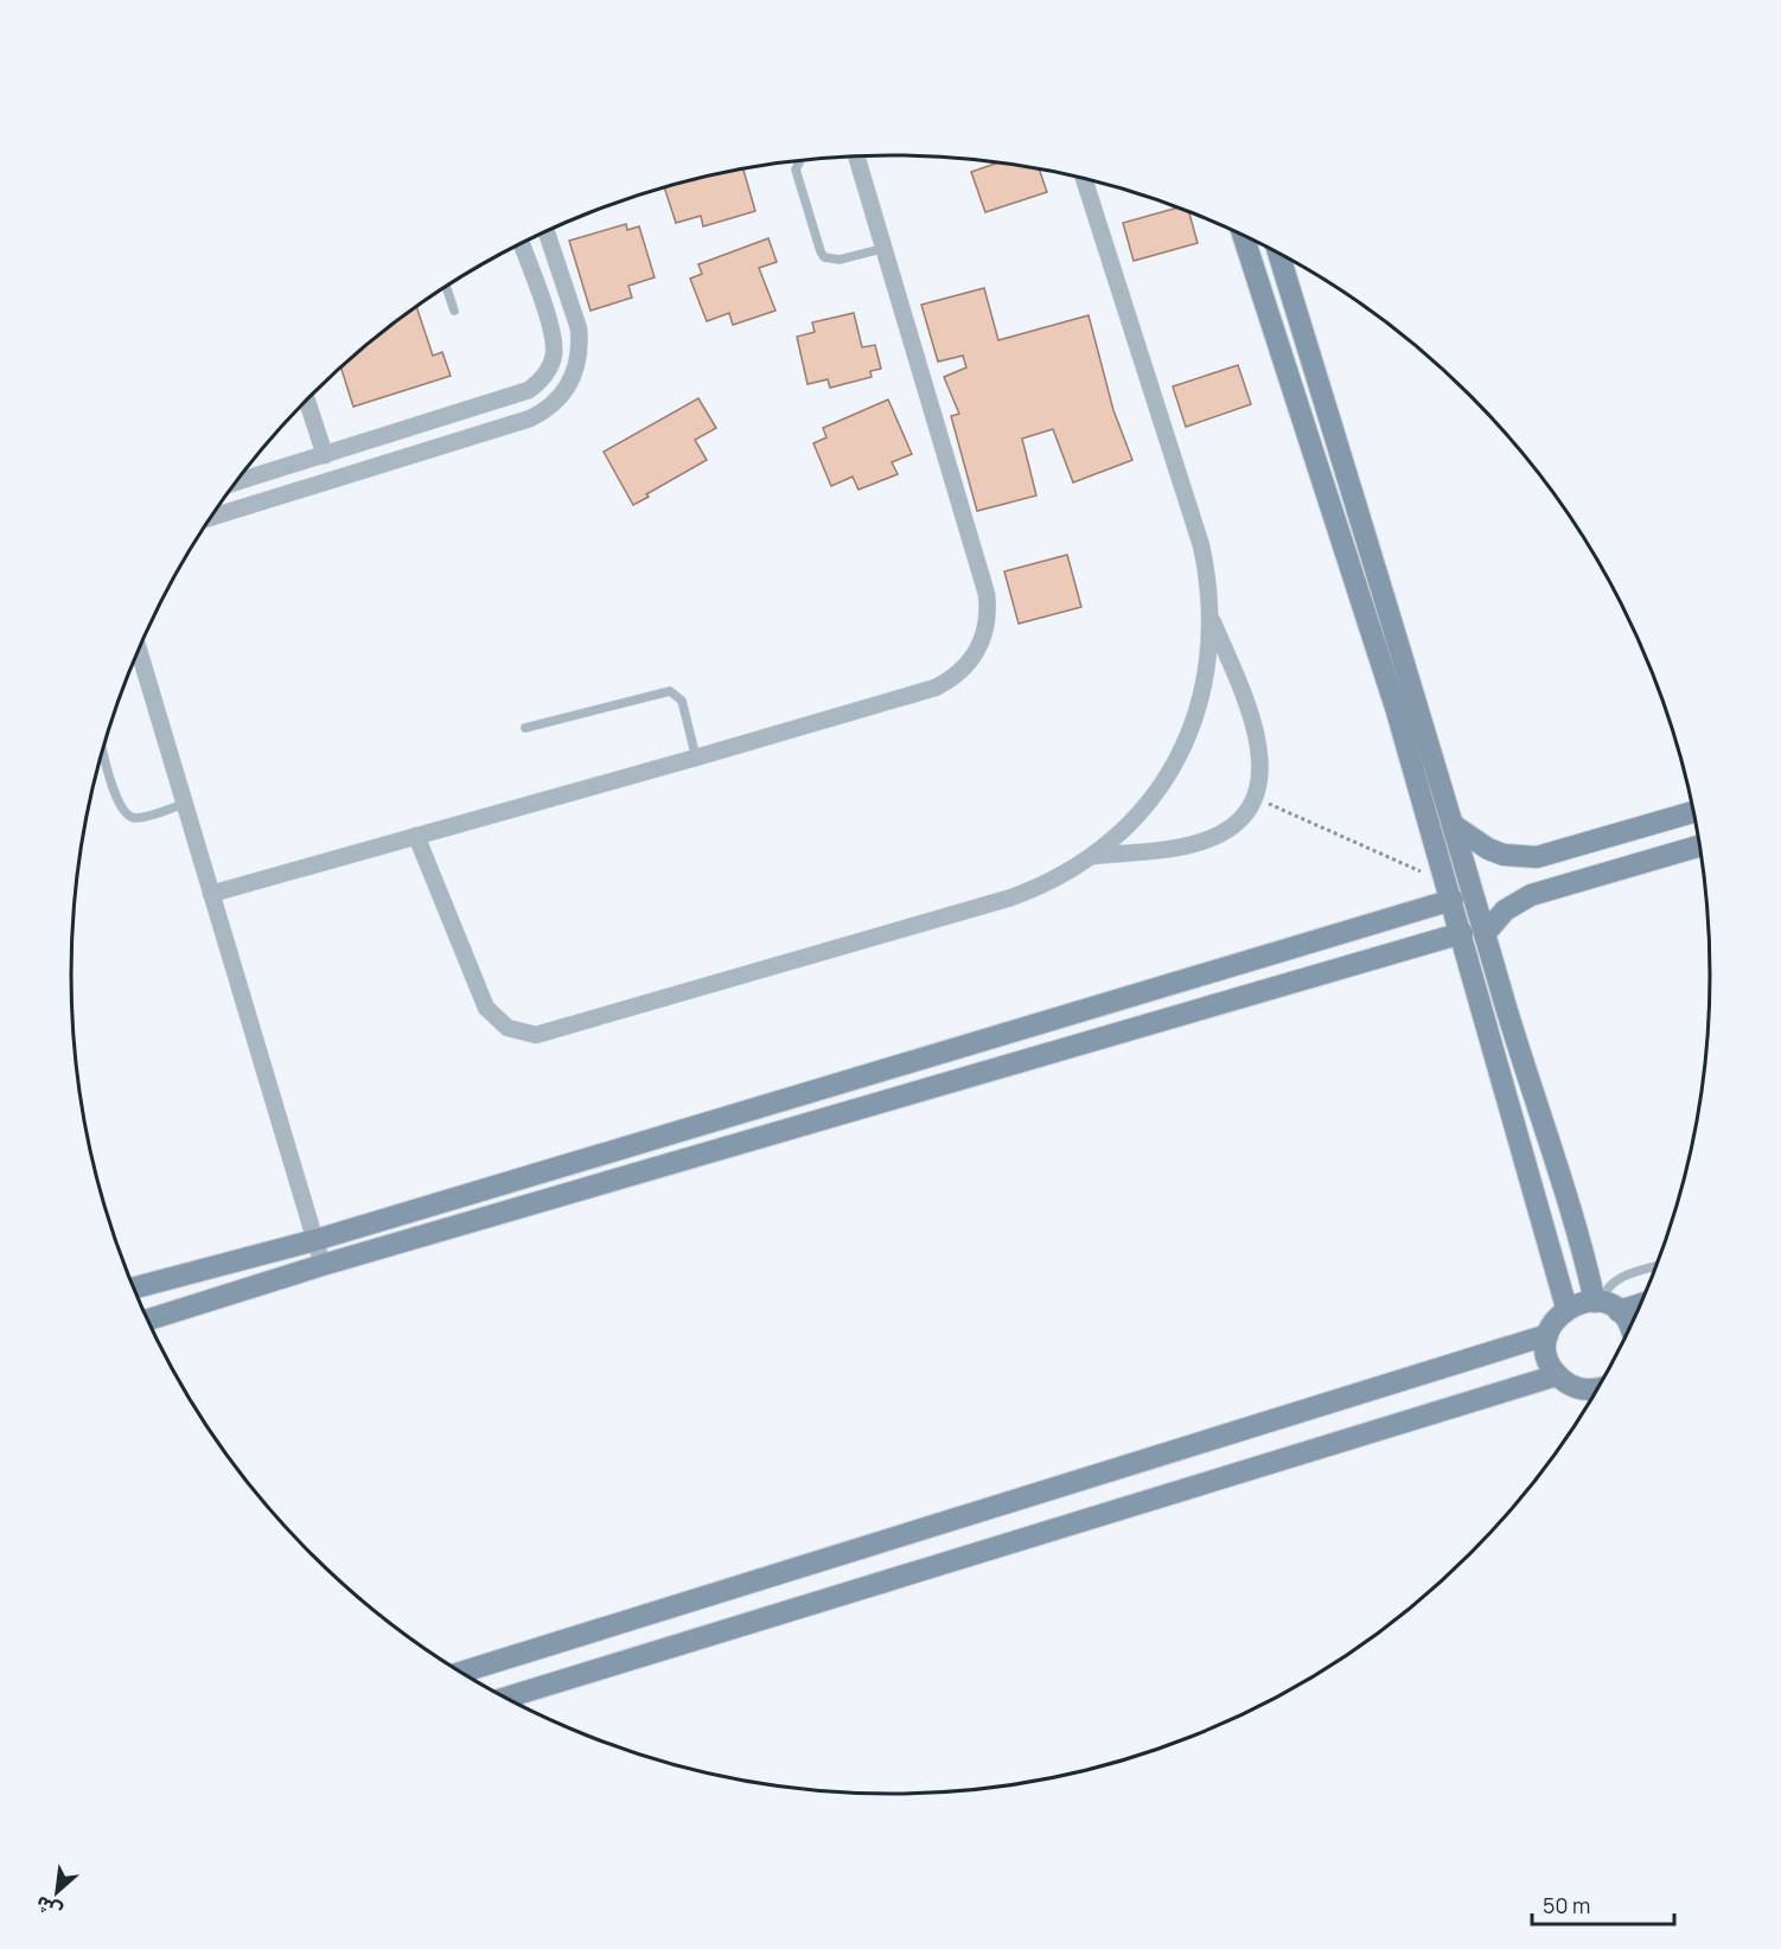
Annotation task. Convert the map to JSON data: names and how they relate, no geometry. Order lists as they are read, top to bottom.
{
  "scale_bar": "50 m",
  "north": "bottom left"
}
